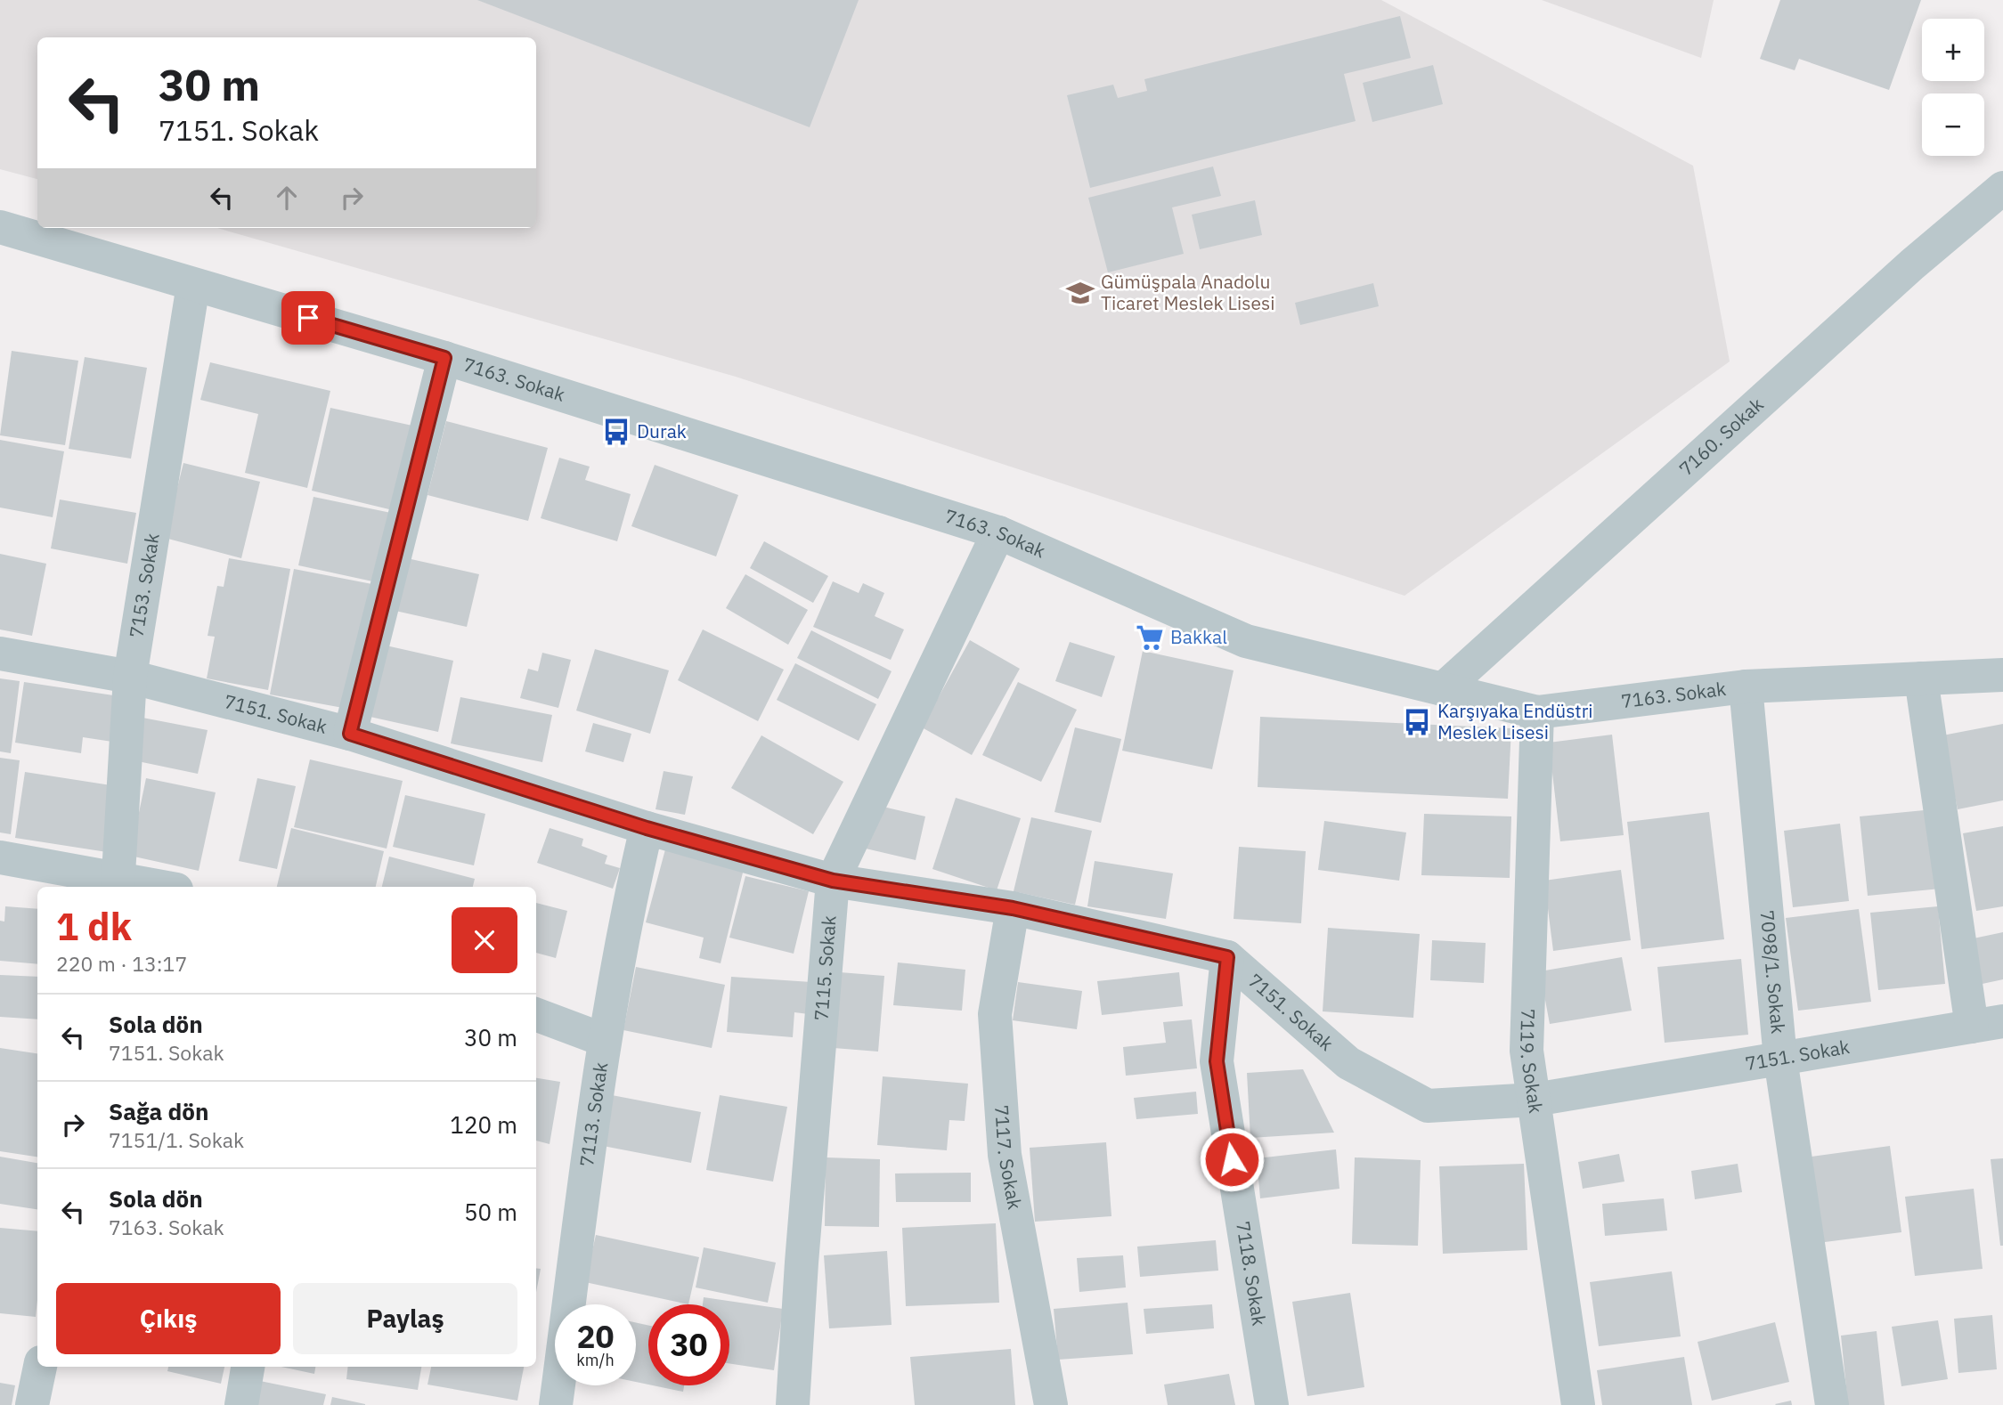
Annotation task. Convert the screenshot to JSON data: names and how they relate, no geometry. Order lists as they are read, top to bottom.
{
  "streets": {
    "street": [
      "7163. Sokak",
      "7160. Sokak",
      "7153. Sokak",
      "7151. Sokak",
      "7115. Sokak",
      "7098/1. Sokak",
      "7119. Sokak",
      "7113. Sokak",
      "7117. Sokak",
      "7118. Sokak"
    ]
  },
  "crossings": [
    ["7163. Sokak", "7160. Sokak"],
    ["7163. Sokak", "7153. Sokak"],
    ["7163. Sokak", "7115. Sokak"],
    ["7163. Sokak", "7098/1. Sokak"],
    ["7163. Sokak", "7119. Sokak"],
    ["7153. Sokak", "7151. Sokak"],
    ["7151. Sokak", "7115. Sokak"],
    ["7151. Sokak", "7098/1. Sokak"],
    ["7151. Sokak", "7119. Sokak"],
    ["7151. Sokak", "7113. Sokak"],
    ["7151. Sokak", "7117. Sokak"],
    ["7151. Sokak", "7118. Sokak"]
  ],
  "places": {
    "school or university": ["Gümüşpala Anadolu Ticaret Meslek Lisesi"],
    "bus stop": ["Durak", "Karşıyaka Endüstri Meslek Lisesi"],
    "supermarket": ["Bakkal"]
  },
  "page": {
    "map_buttons": ["+", "−"],
    "turn": ["30 m", "7151. Sokak"],
    "heading": ["1 dk", "220 m · 13:17"],
    "list": [
      {
        "name": "Sola dön",
        "note": "7151. Sokak",
        "value": "30 m"
      },
      {
        "name": "Sağa dön",
        "note": "7151/1. Sokak",
        "value": "120 m"
      },
      {
        "name": "Sola dön",
        "note": "7163. Sokak",
        "value": "50 m"
      }
    ],
    "buttons": ["Çıkış", "Paylaş"],
    "speed": "20 km/h",
    "limit": "30"
  }
}
